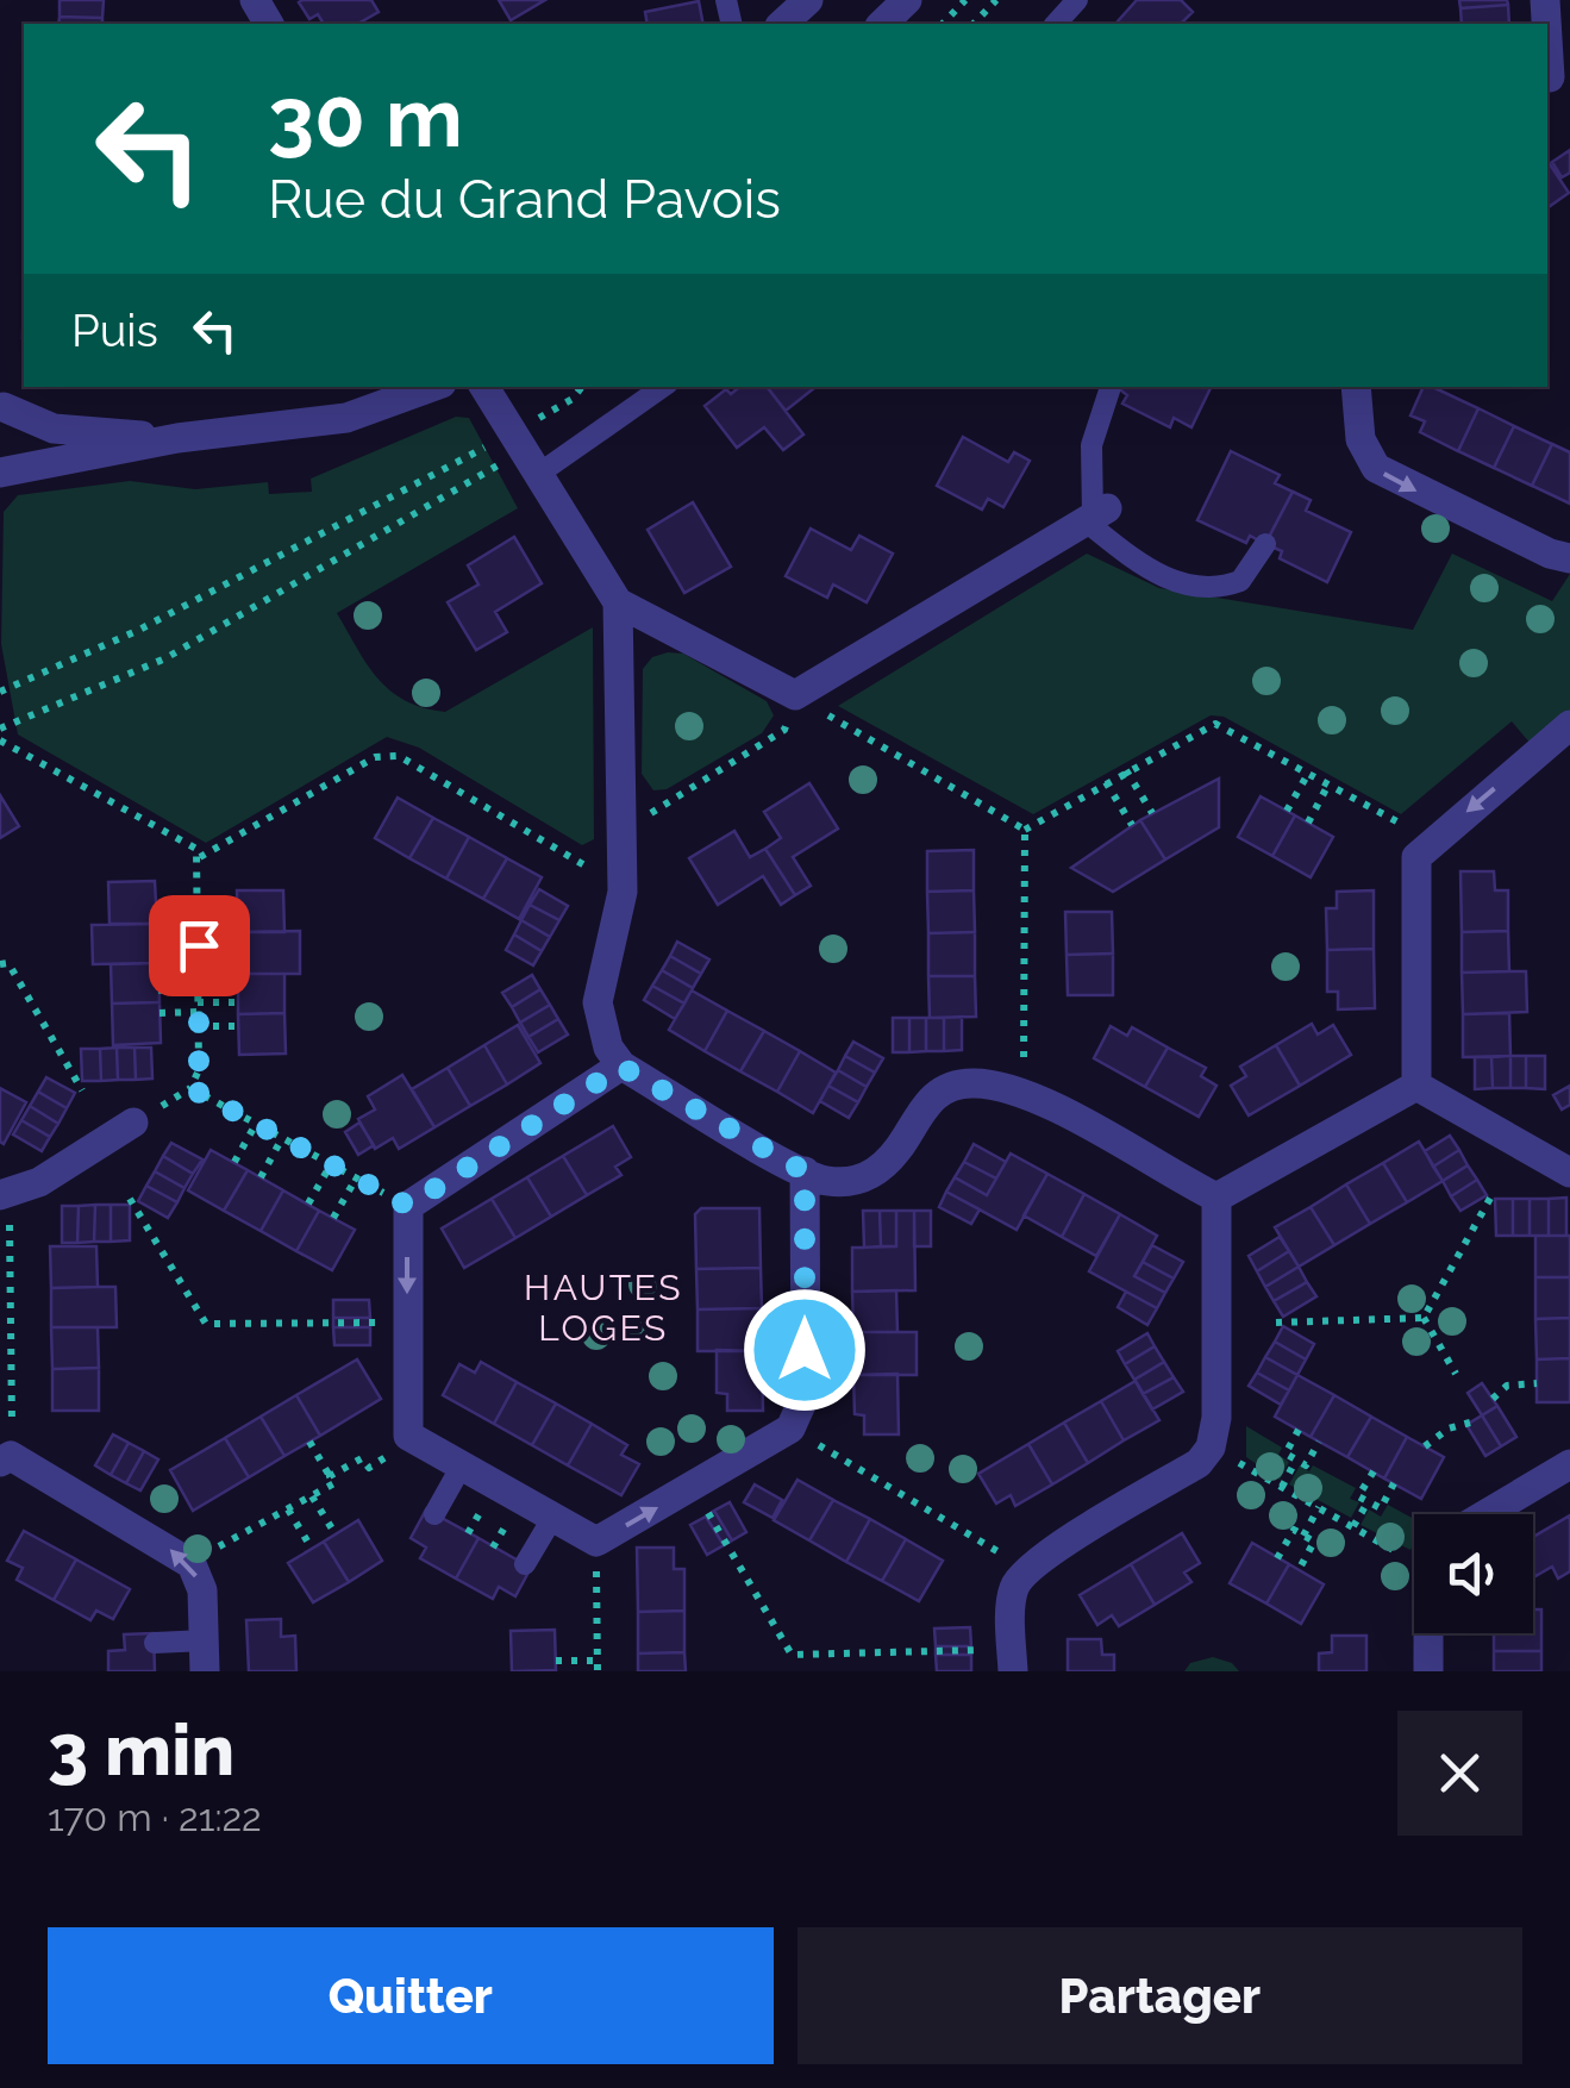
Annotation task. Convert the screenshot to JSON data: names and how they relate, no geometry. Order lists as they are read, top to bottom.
{
  "districts": ["HAUTES LOGES"],
  "page": {
    "turn": ["30 m", "Rue du Grand Pavois"],
    "then": "Puis",
    "heading": ["3 min", "170 m · 21:22"],
    "buttons": ["Quitter", "Partager"]
  }
}
